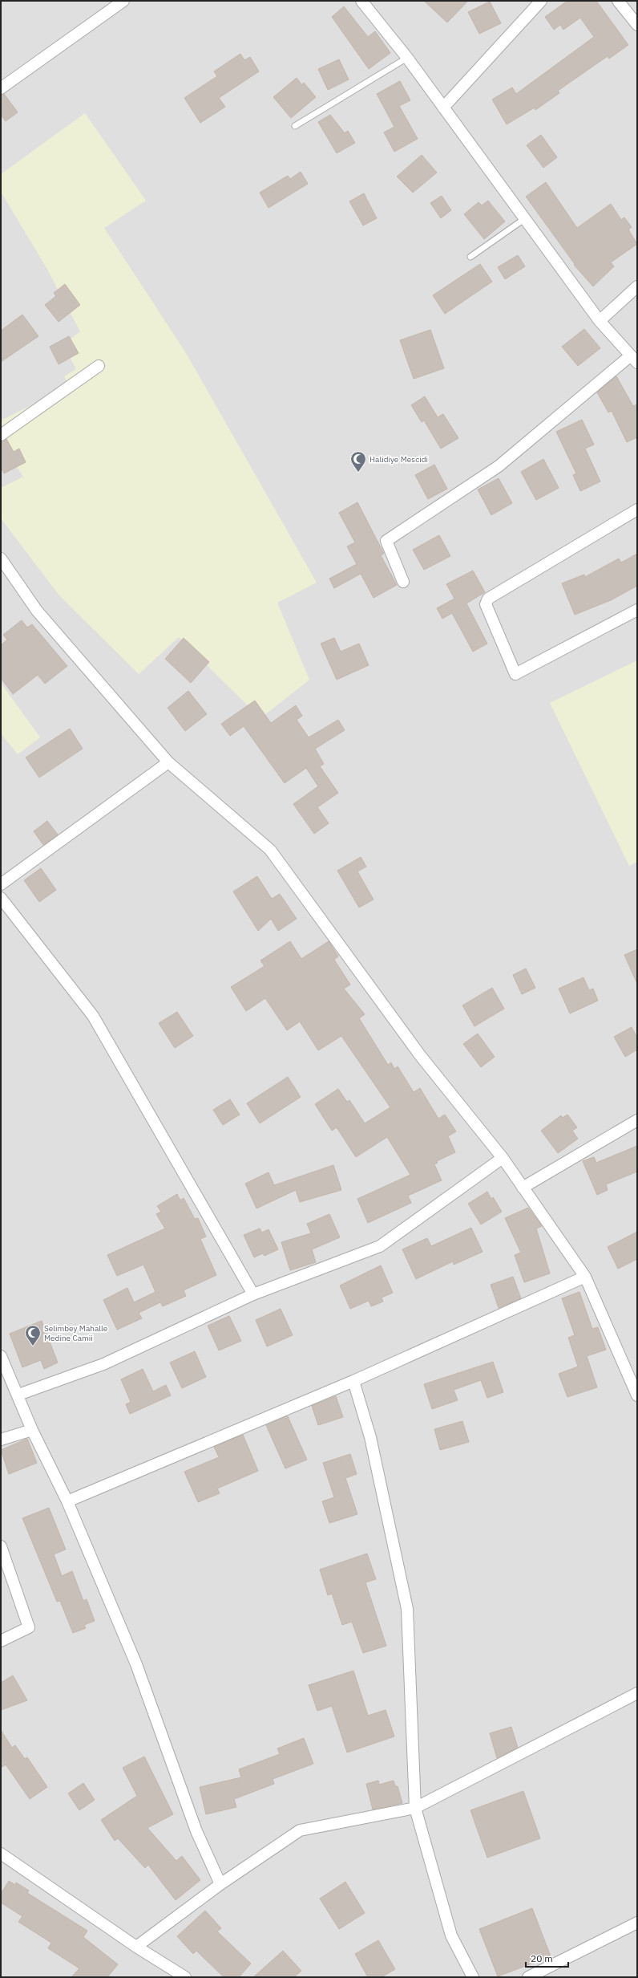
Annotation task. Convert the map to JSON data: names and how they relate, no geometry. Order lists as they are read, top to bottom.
{
  "places": {
    "mosque": ["Halidiye Mescidi", "Selimbey Mahalle Medine Camii"]
  },
  "scale_bar": "20 m"
}
